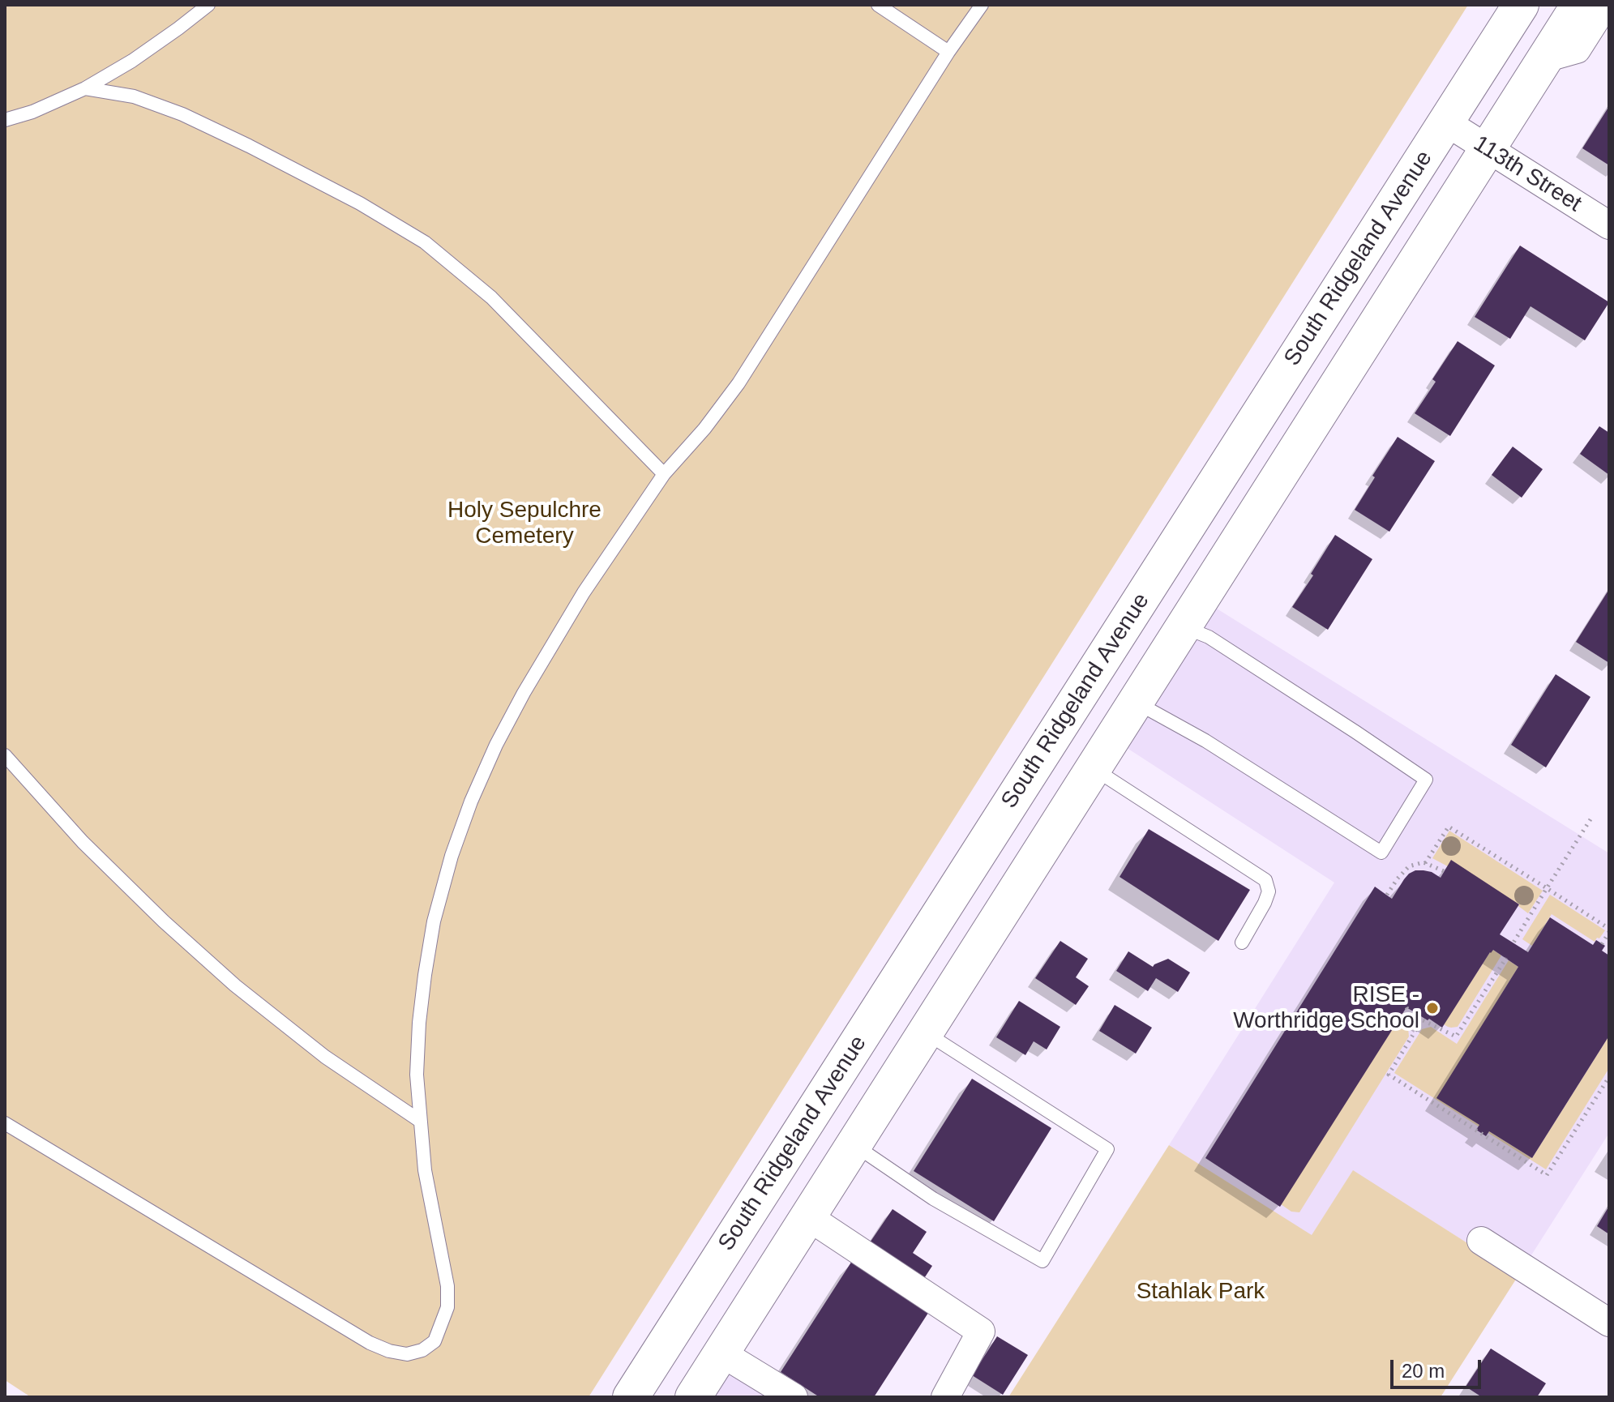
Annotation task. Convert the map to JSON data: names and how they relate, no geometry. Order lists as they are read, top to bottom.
{
  "streets": {
    "main road": ["South Ridgeland Avenue"],
    "street": ["113th Street"]
  },
  "crossings": [
    ["113th Street", "South Ridgeland Avenue"]
  ],
  "parks": ["Holy Sepulchre Cemetery", "Stahlak Park"],
  "places": ["RISE - Worthridge School"],
  "scale_bar": "20 m"
}
